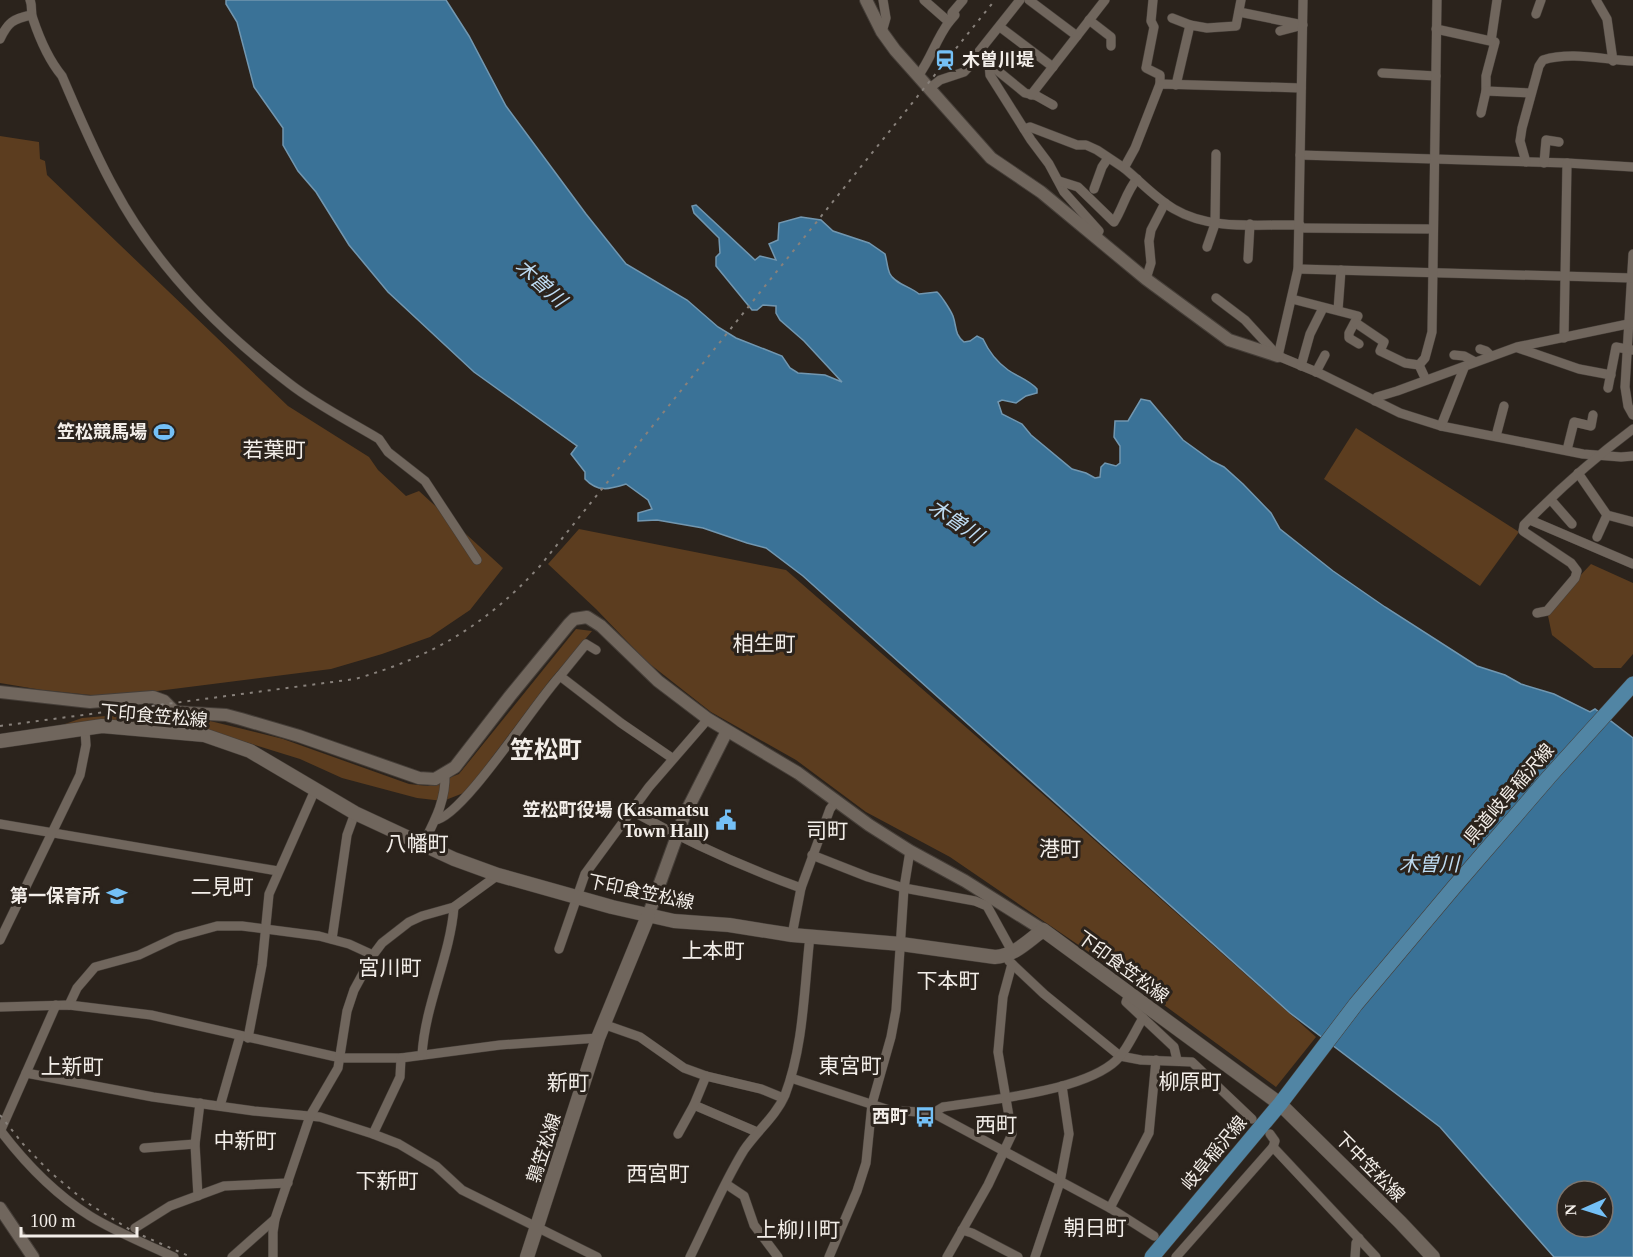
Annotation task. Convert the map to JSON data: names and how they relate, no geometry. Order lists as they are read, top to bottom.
{
  "streets": {
    "main road": [
      "下印食笠松線",
      "県道岐阜稲沢線",
      "鶉笠松線",
      "岐阜稲沢線",
      "下中笠松線"
    ]
  },
  "crossings": [
    ["下印食笠松線", "鶉笠松線"],
    ["下印食笠松線", "岐阜稲沢線"],
    ["下印食笠松線", "下中笠松線"],
    ["県道岐阜稲沢線", "岐阜稲沢線"],
    ["岐阜稲沢線", "下中笠松線"]
  ],
  "districts": [
    "若葉町",
    "相生町",
    "笠松町",
    "司町",
    "八幡町",
    "港町",
    "二見町",
    "上本町",
    "宮川町",
    "下本町",
    "東宮町",
    "上新町",
    "柳原町",
    "新町",
    "西町",
    "中新町",
    "西宮町",
    "下新町",
    "朝日町",
    "上柳川町"
  ],
  "water": ["木曽川"],
  "places": {
    "station": ["木曽川堤"],
    "sports": ["笠松競馬場"],
    "public building": ["笠松町役場 (Kasamatsu Town Hall)"],
    "school or university": ["第一保育所"],
    "bus stop": ["西町"]
  },
  "scale_bar": "100 m",
  "north": "left"
}
